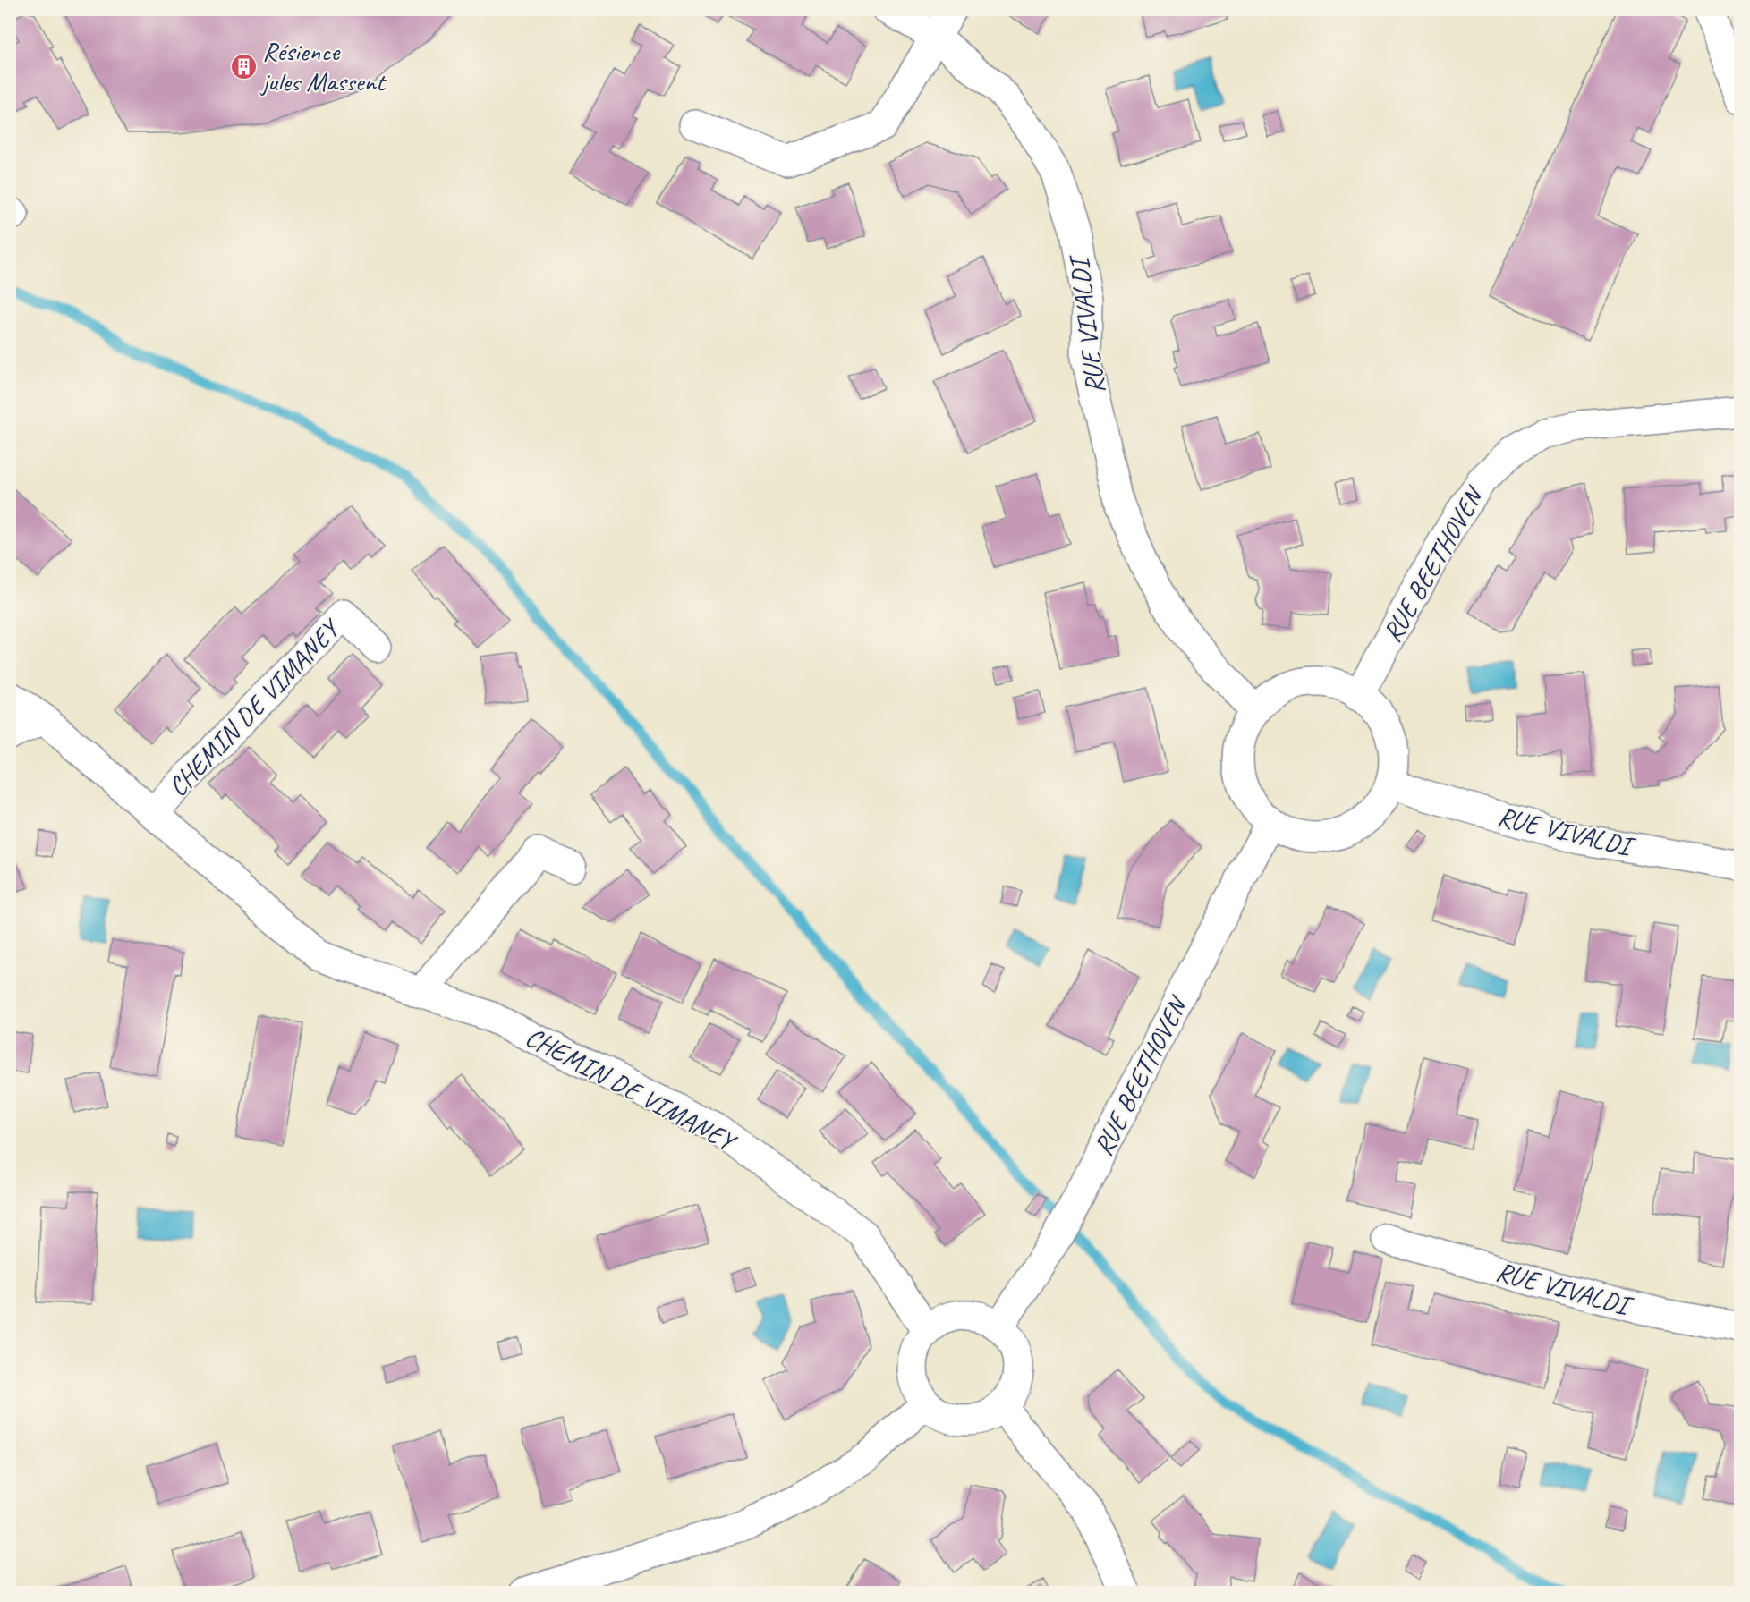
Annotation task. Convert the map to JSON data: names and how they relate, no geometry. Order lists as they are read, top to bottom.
{
  "streets": {
    "street": ["RUE VIVALDI", "RUE BEETHOVEN", "CHEMIN DE VIMANEY"]
  },
  "crossings": [
    ["RUE VIVALDI", "RUE BEETHOVEN"],
    ["RUE BEETHOVEN", "CHEMIN DE VIMANEY"]
  ],
  "places": {
    "building": ["Résience jules Massent"]
  }
}
